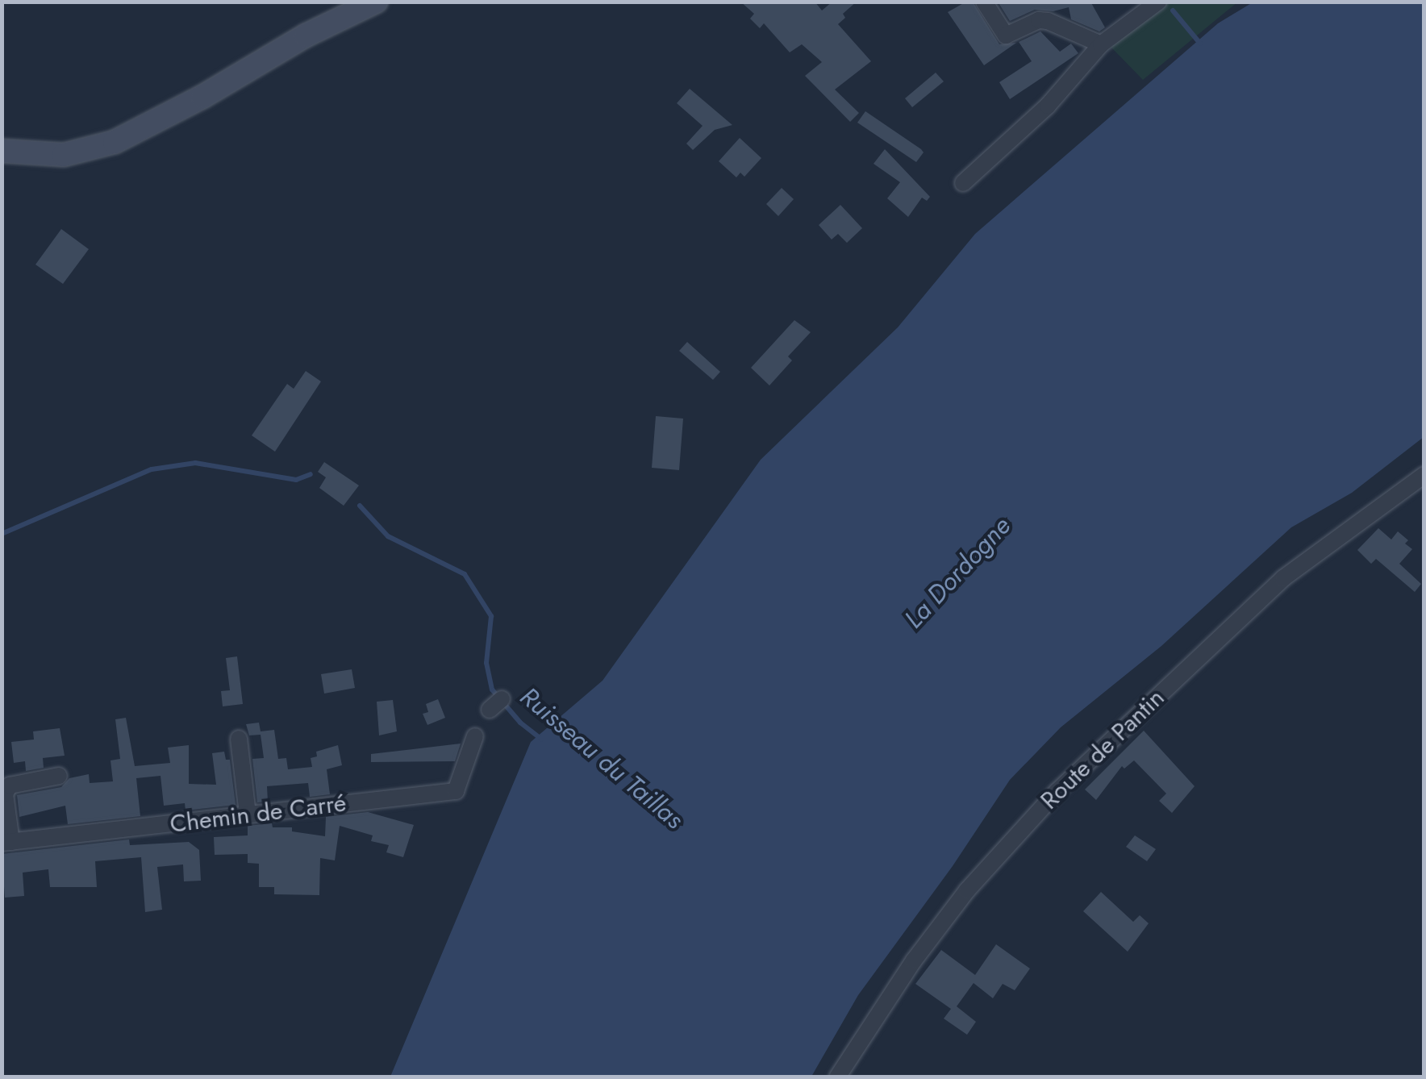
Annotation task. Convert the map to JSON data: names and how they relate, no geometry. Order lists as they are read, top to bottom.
{
  "streets": {
    "street": ["Route de Pantin", "Chemin de Carré"]
  },
  "water": ["La Dordogne", "Ruisseau du Taillas"]
}
